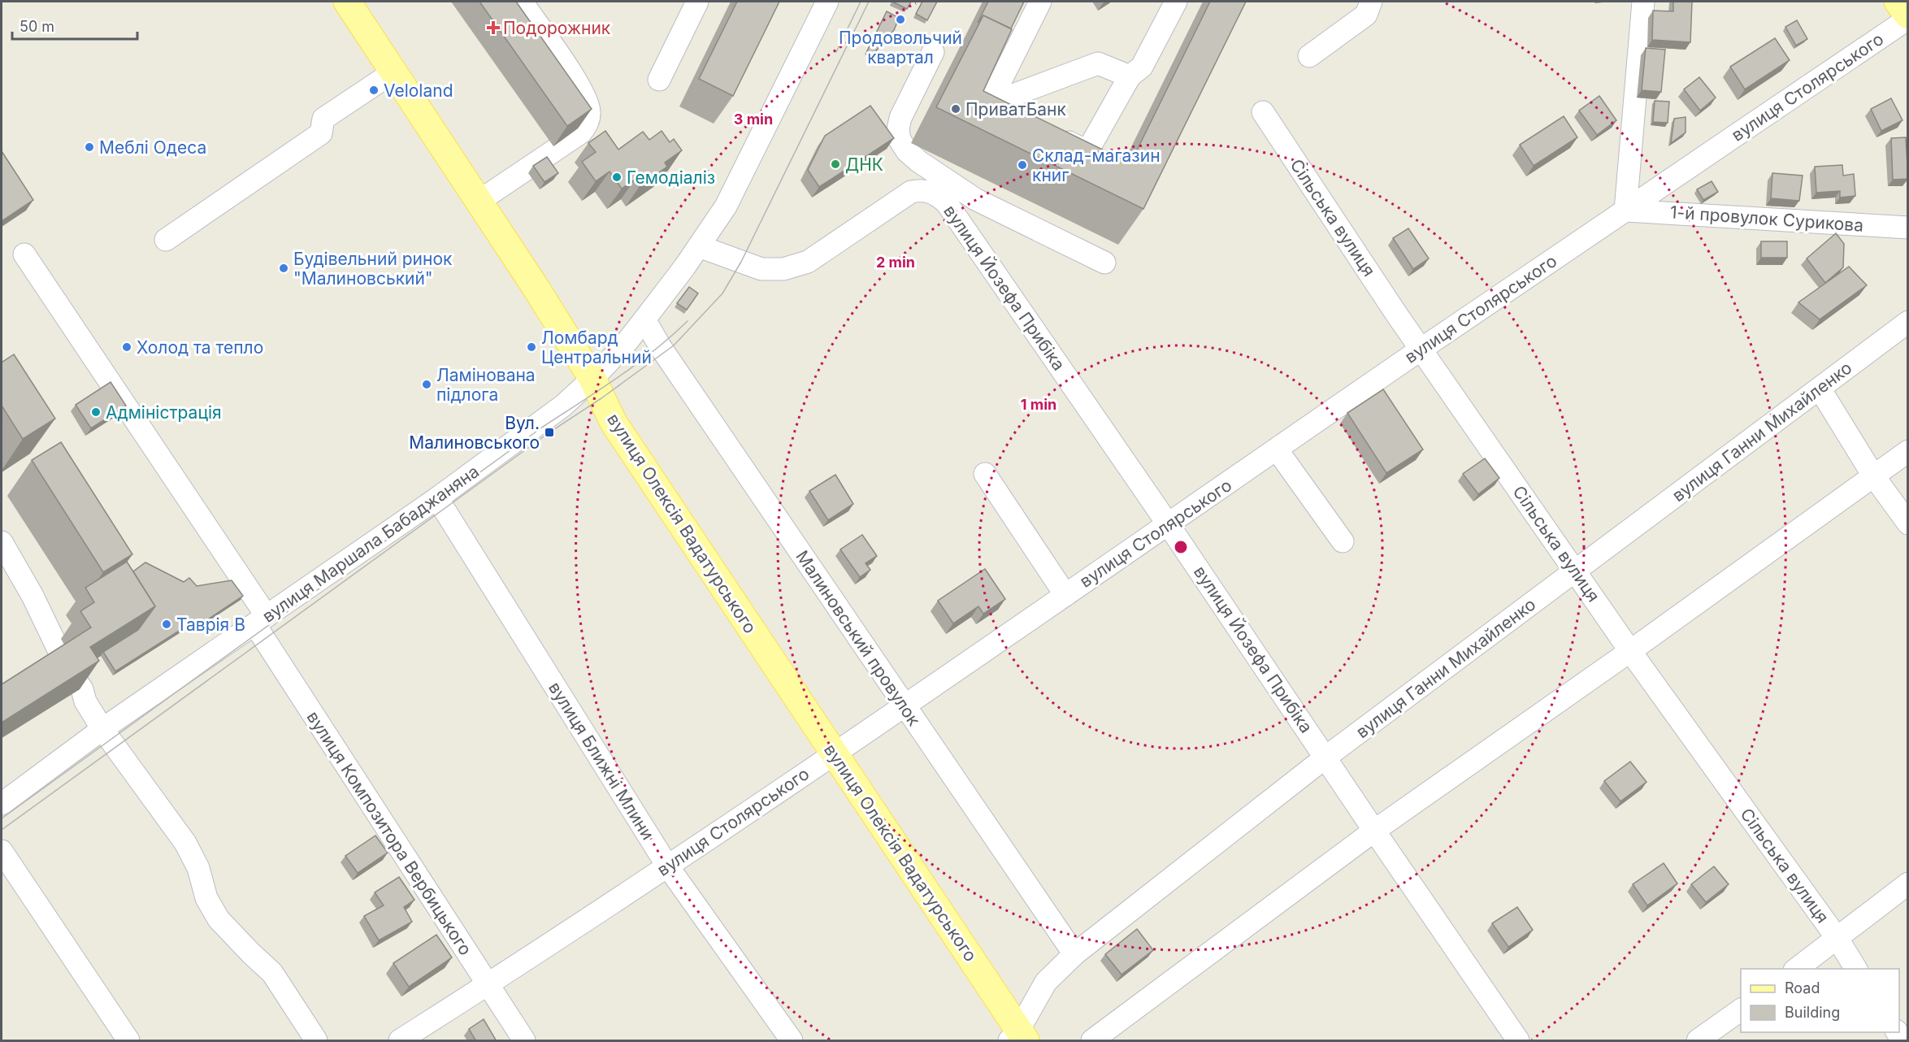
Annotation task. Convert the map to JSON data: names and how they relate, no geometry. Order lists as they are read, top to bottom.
{
  "streets": {
    "main road": ["вулиця Олексія Вадатурського"],
    "street": [
      "вулиця Столярського",
      "Сільська вулиця",
      "1-й провулок Сурикова",
      "вулиця Йозефа Прибіка",
      "вулиця Ганни Михайленко",
      "вулиця Маршала Бабаджаняна",
      "Малиновський провулок",
      "вулиця Ближні Млини",
      "вулиця Композитора Вербицького"
    ]
  },
  "crossings": [
    ["вулиця Столярського", "Сільська вулиця"],
    ["вулиця Столярського", "1-й провулок Сурикова"],
    ["вулиця Столярського", "вулиця Йозефа Прибіка"],
    ["вулиця Столярського", "вулиця Олексія Вадатурського"],
    ["вулиця Столярського", "Малиновський провулок"],
    ["вулиця Столярського", "вулиця Ближні Млини"],
    ["вулиця Столярського", "вулиця Композитора Вербицького"],
    ["Сільська вулиця", "вулиця Ганни Михайленко"],
    ["вулиця Йозефа Прибіка", "вулиця Ганни Михайленко"],
    ["вулиця Ганни Михайленко", "вулиця Олексія Вадатурського"],
    ["вулиця Ганни Михайленко", "Малиновський провулок"],
    ["вулиця Олексія Вадатурського", "вулиця Маршала Бабаджаняна"],
    ["вулиця Маршала Бабаджаняна", "Малиновський провулок"],
    ["вулиця Маршала Бабаджаняна", "вулиця Ближні Млини"],
    ["вулиця Маршала Бабаджаняна", "вулиця Композитора Вербицького"]
  ],
  "places": {
    "other": [
      "Продовольчий квартал",
      "Veloland",
      "ПриватБанк",
      "Меблі Одеса",
      "ДНК",
      "Склад-магазин книг",
      "Гемодіаліз",
      "Будівельний ринок \"Малиновський\"",
      "Холод та тепло",
      "Ломбард Центральний",
      "Ламінована підлога",
      "Адміністрація",
      "Таврія В"
    ],
    "health": ["Подорожник"],
    "transit": ["Вул. Малиновського"]
  },
  "legend": ["Road", "Building"],
  "scale_bar": "50 m",
  "rings": ["3 min", "2 min", "1 min"]
}
